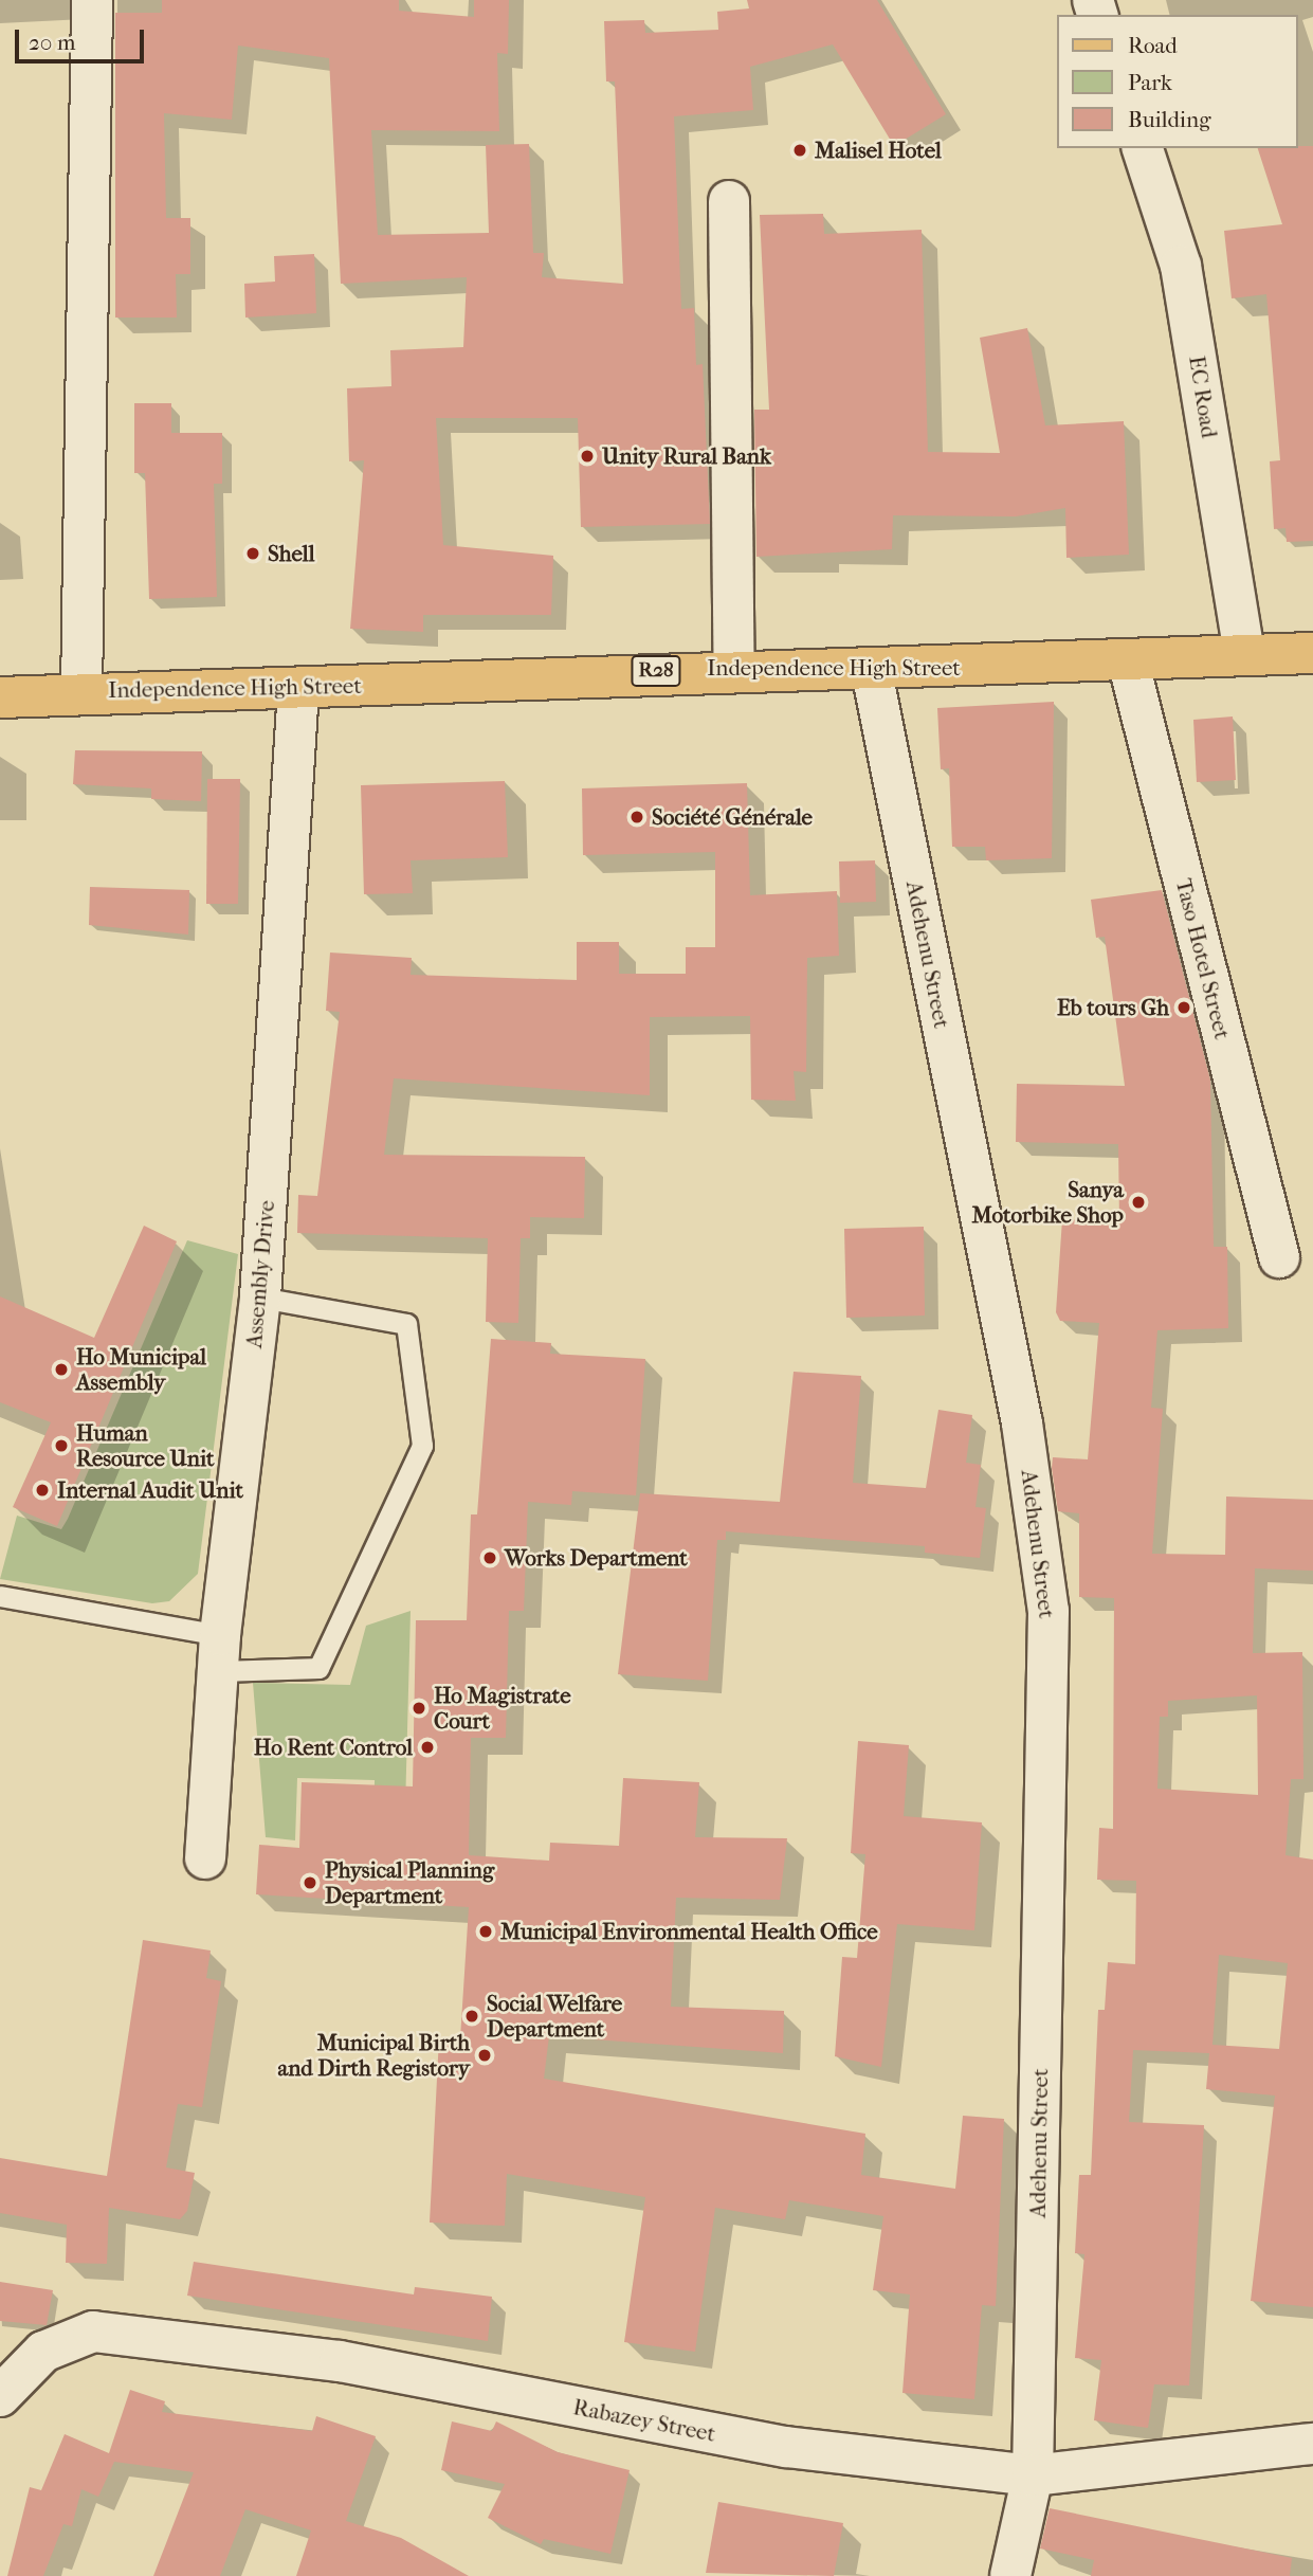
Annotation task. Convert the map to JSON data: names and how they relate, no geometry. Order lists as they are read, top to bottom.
{
  "streets": {
    "main road": ["Independence High Street", "R28"],
    "street": [
      "EC Road",
      "Adehenu Street",
      "Taso Hotel Street",
      "Assembly Drive",
      "Rabazey Street"
    ]
  },
  "crossings": [
    ["EC Road", "Independence High Street"],
    ["Independence High Street", "Adehenu Street"],
    ["Independence High Street", "Taso Hotel Street"],
    ["Independence High Street", "Assembly Drive"],
    ["Adehenu Street", "Rabazey Street"]
  ],
  "places": [
    "Malisel Hotel",
    "Unity Rural Bank",
    "Shell",
    "Société Générale",
    "Eb tours Gh",
    "Sanya Motorbike Shop",
    "Ho Municipal Assembly",
    "Human Resource Unit",
    "Internal Audit Unit",
    "Works Department",
    "Ho Magistrate Court",
    "Ho Rent Control",
    "Physical Planning Department",
    "Municipal Environmental Health Office",
    "Social Welfare Department",
    "Municipal Birth and Dirth Registory"
  ],
  "legend": ["Road", "Park", "Building"],
  "scale_bar": "20 m"
}
